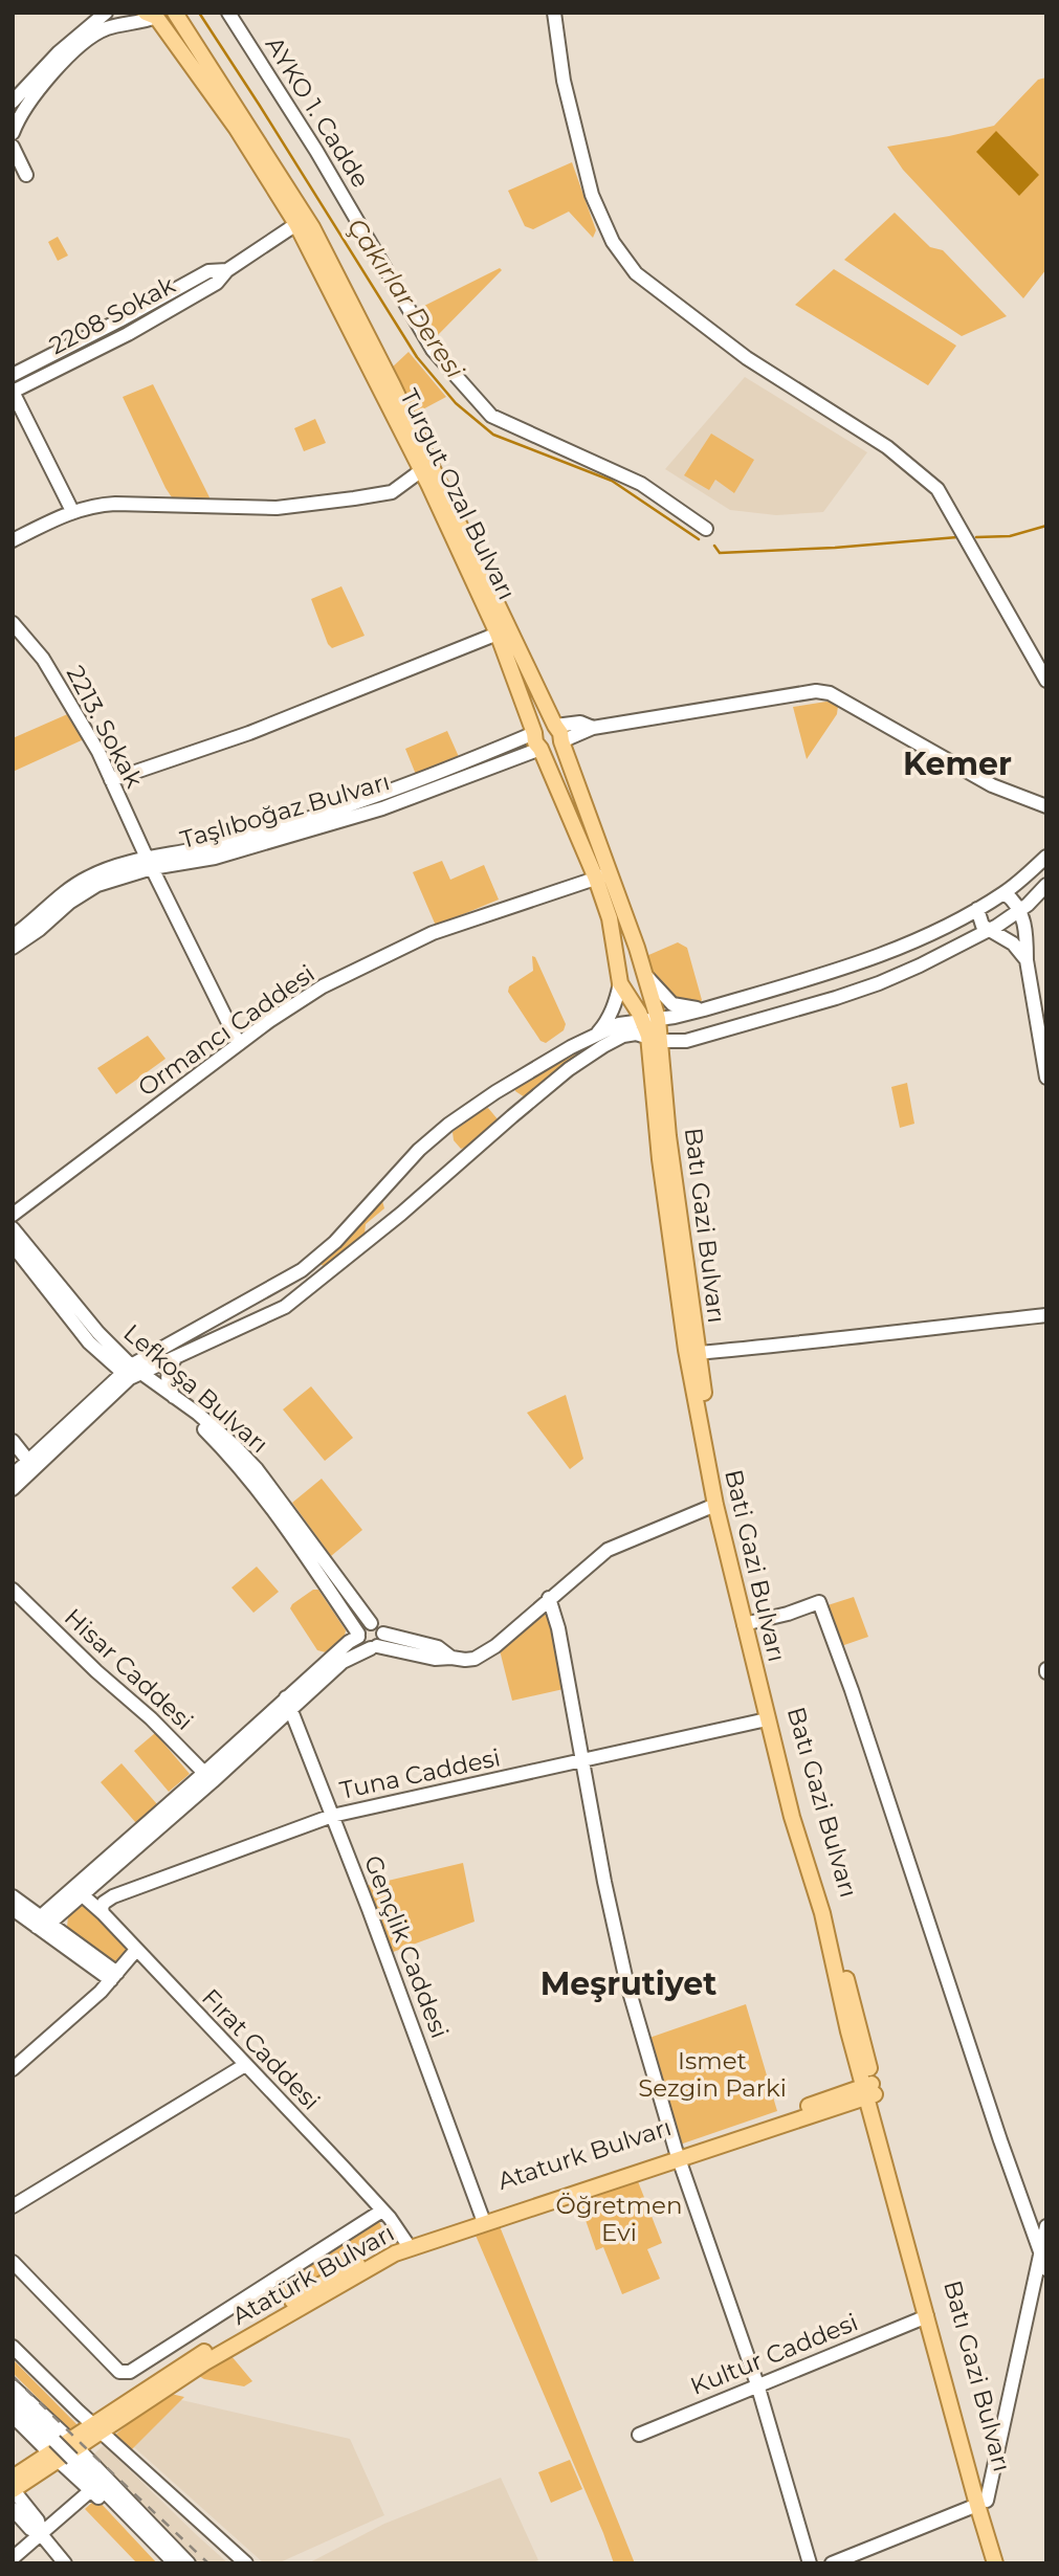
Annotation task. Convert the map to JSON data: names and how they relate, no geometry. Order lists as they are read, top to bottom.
{
  "streets": {
    "main road": [
      "Turgut Ozal Bulvarı",
      "Batı Gazi Bulvarı",
      "Bati Gazi Bulvarı",
      "Ataturk Bulvarı",
      "Atatürk Bulvarı"
    ],
    "street": [
      "AYKO 1. Cadde",
      "2208 Sokak",
      "2213. Sokak",
      "Taşlıboğaz Bulvarı",
      "Ormancı Caddesi",
      "Lefkoşa Bulvarı",
      "Hisar Caddesi",
      "Tuna Caddesi",
      "Gençlik Caddesi",
      "Fırat Caddesi",
      "Kultur Caddesi"
    ]
  },
  "crossings": [
    ["2208 Sokak", "Turgut Ozal Bulvarı"],
    ["Turgut Ozal Bulvarı", "Taşlıboğaz Bulvarı"],
    ["Turgut Ozal Bulvarı", "Ormancı Caddesi"],
    ["Turgut Ozal Bulvarı", "Batı Gazi Bulvarı"],
    ["2213. Sokak", "Taşlıboğaz Bulvarı"],
    ["2213. Sokak", "Ormancı Caddesi"],
    ["Batı Gazi Bulvarı", "Bati Gazi Bulvarı"],
    ["Batı Gazi Bulvarı", "Ataturk Bulvarı"],
    ["Batı Gazi Bulvarı", "Kultur Caddesi"],
    ["Bati Gazi Bulvarı", "Tuna Caddesi"],
    ["Bati Gazi Bulvarı", "Ataturk Bulvarı"],
    ["Tuna Caddesi", "Gençlik Caddesi"],
    ["Tuna Caddesi", "Fırat Caddesi"],
    ["Gençlik Caddesi", "Ataturk Bulvarı"],
    ["Fırat Caddesi", "Ataturk Bulvarı"],
    ["Fırat Caddesi", "Atatürk Bulvarı"],
    ["Ataturk Bulvarı", "Atatürk Bulvarı"]
  ],
  "districts": ["Kemer", "Meşrutiyet"],
  "water": ["Çakırlar Deresi"],
  "parks": ["Ismet Sezgin Parki", "Öğretmen Evi"]
}
